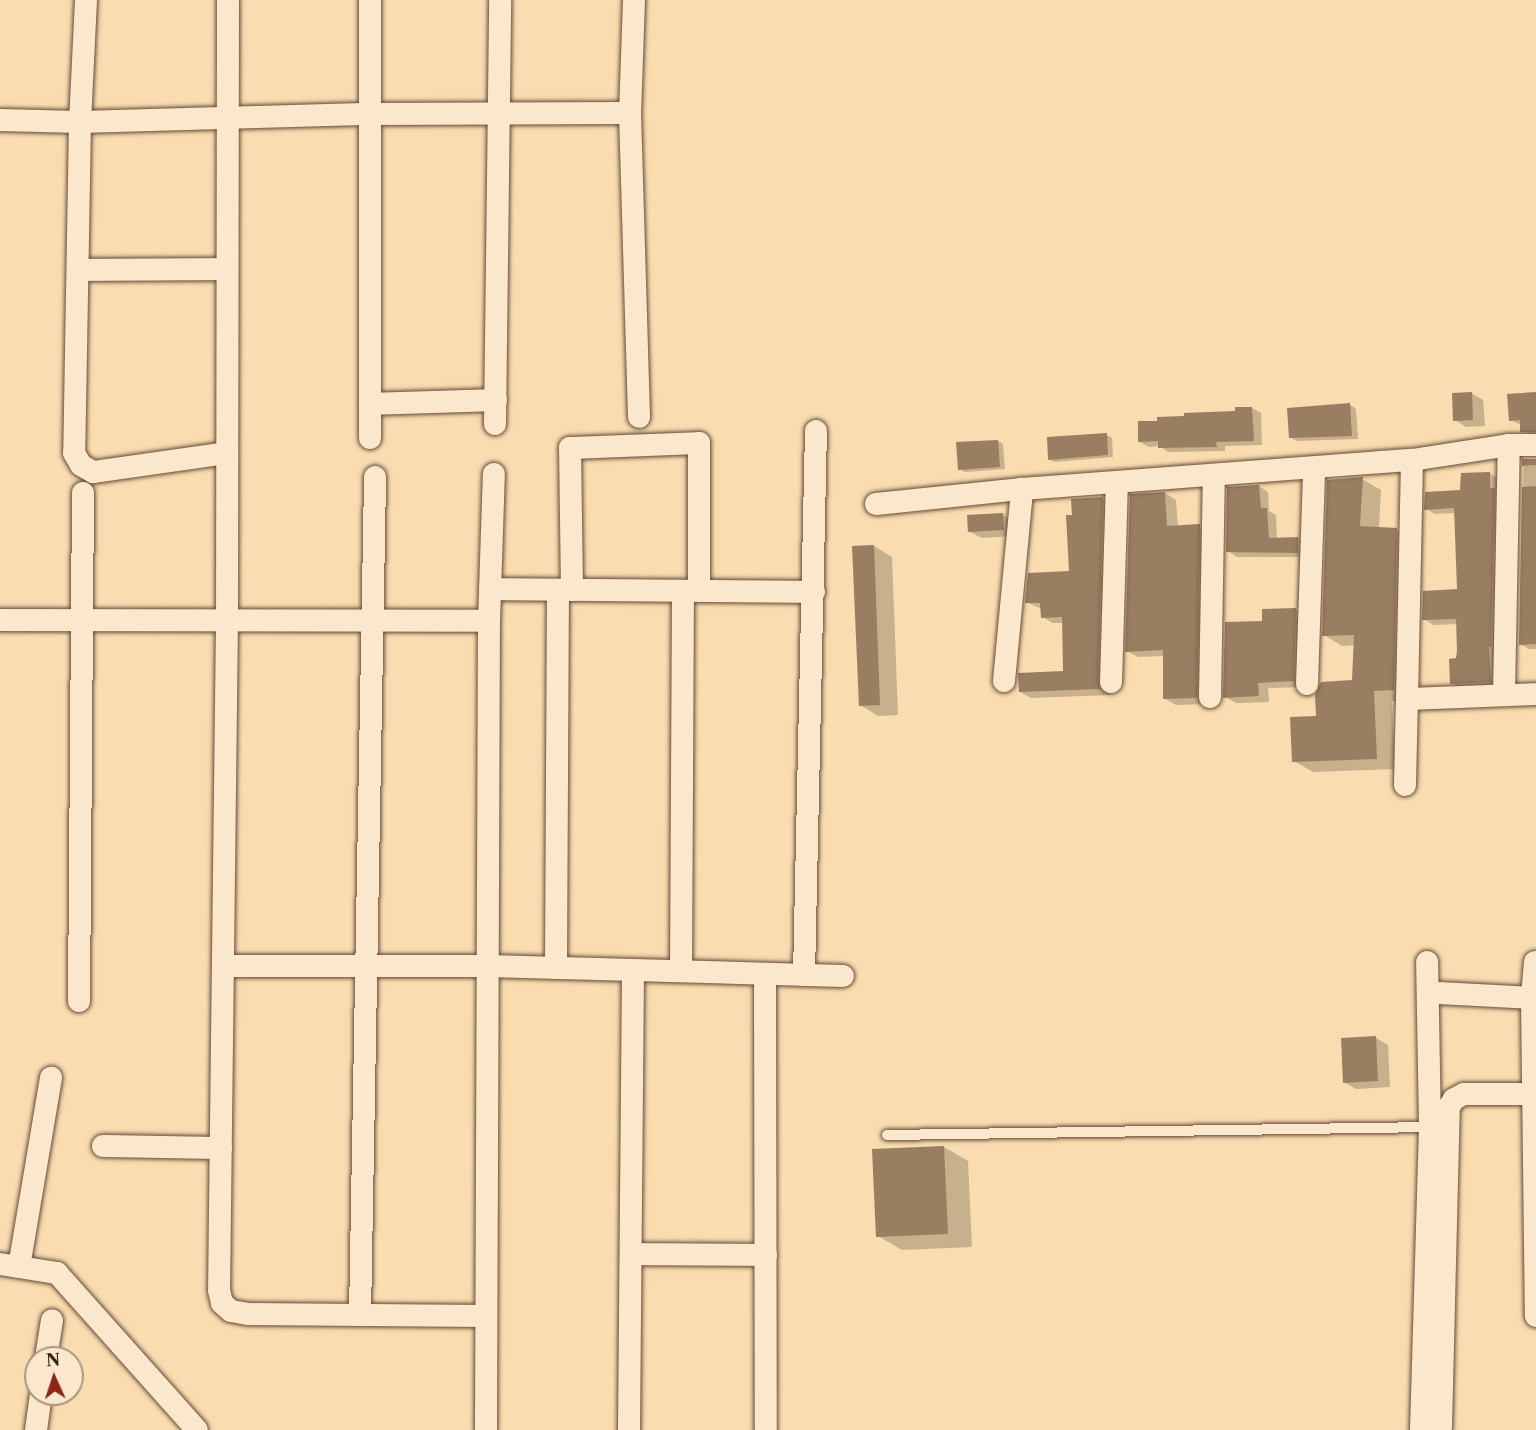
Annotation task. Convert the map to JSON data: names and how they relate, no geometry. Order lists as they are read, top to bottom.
{
  "north": "top"
}
